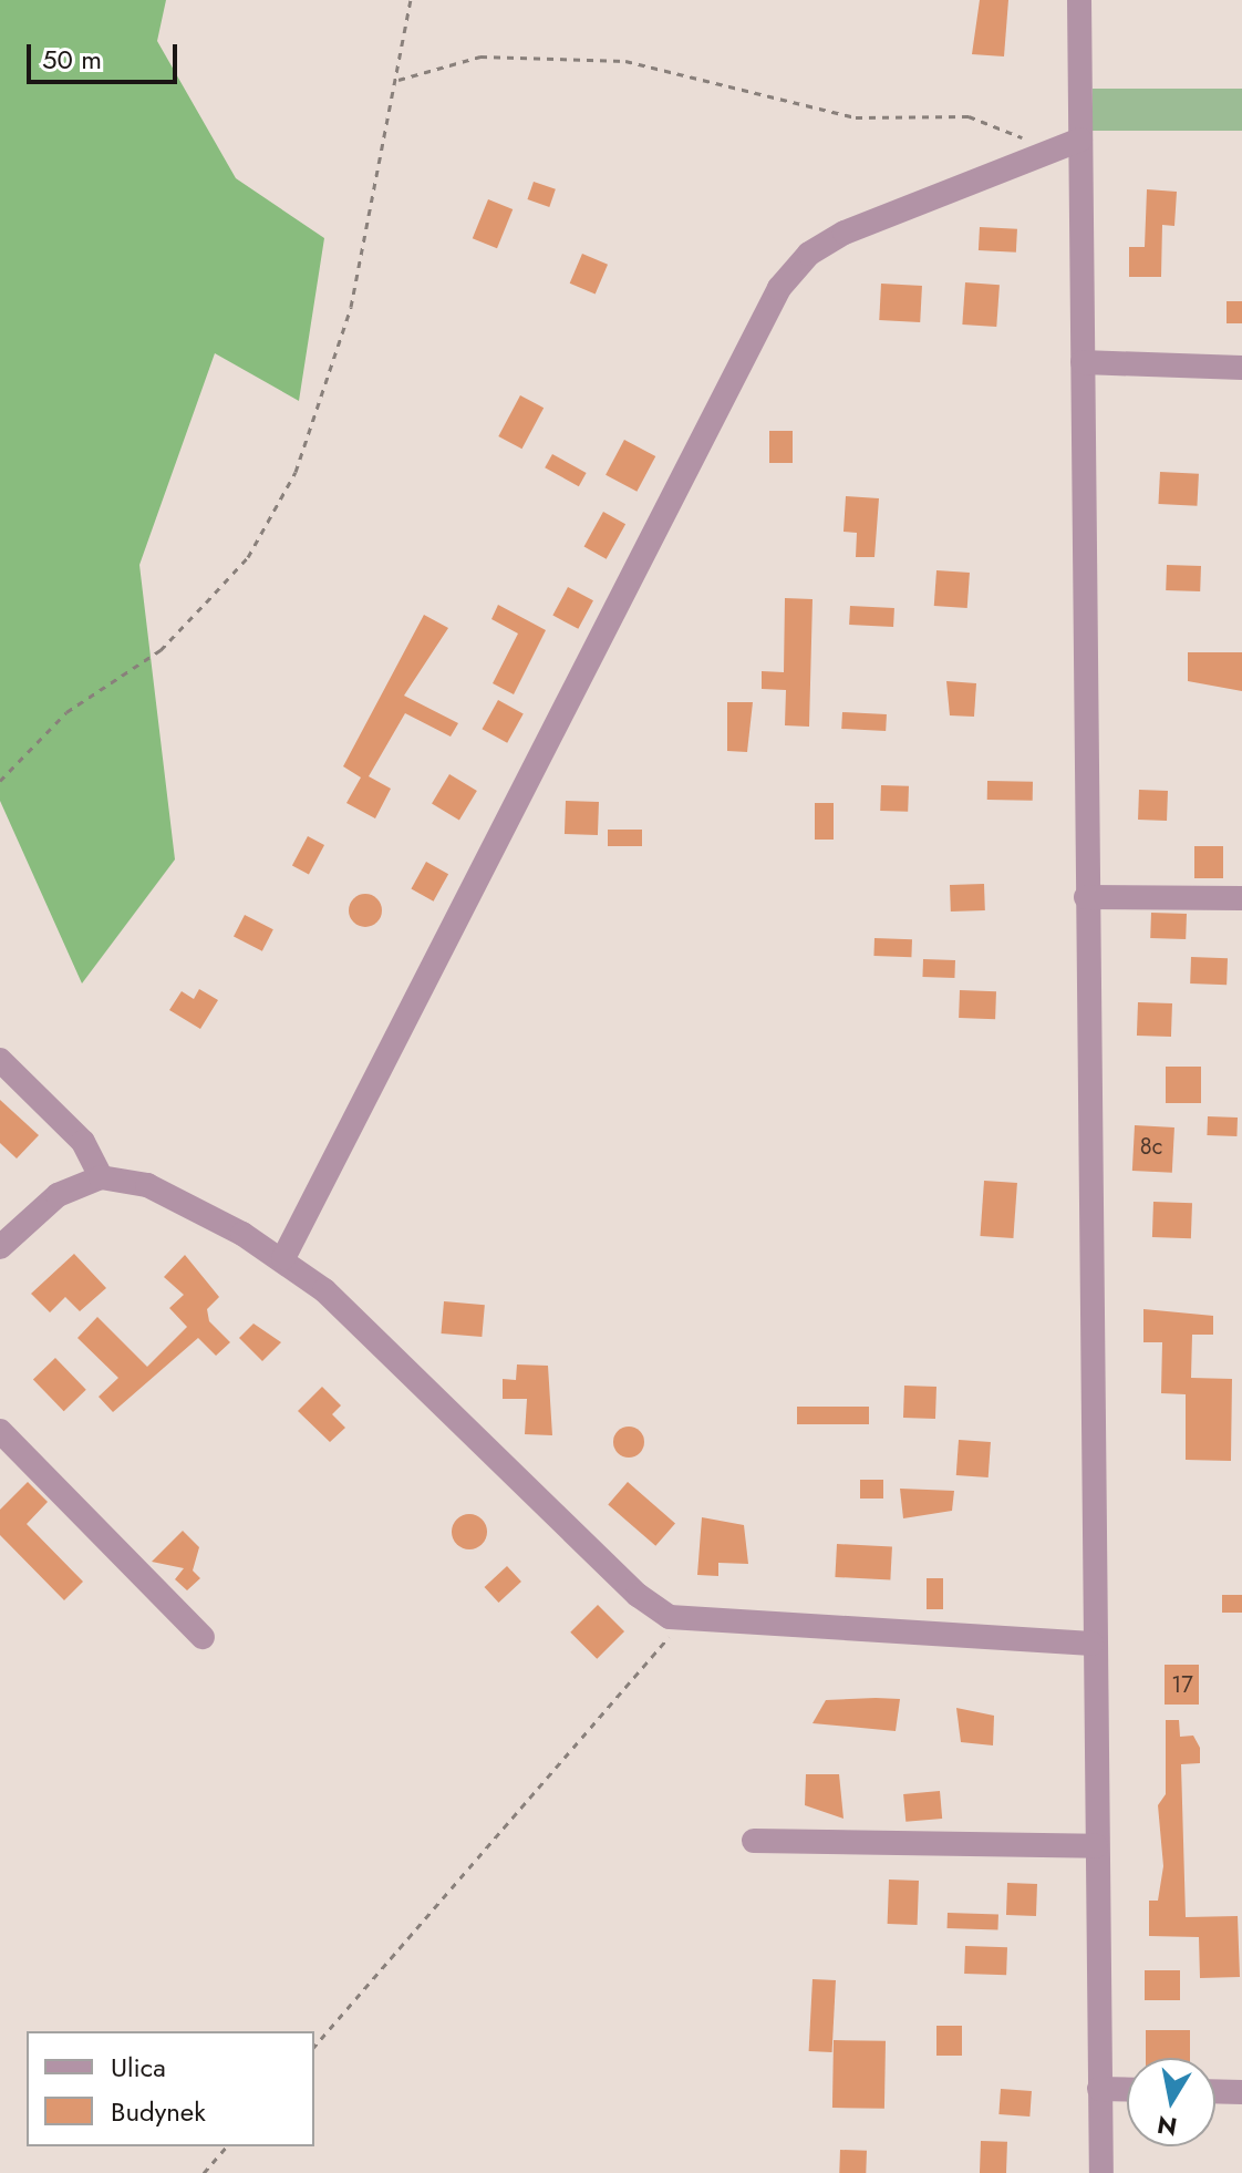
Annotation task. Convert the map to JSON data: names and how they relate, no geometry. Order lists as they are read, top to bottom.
{
  "house_numbers": ["8c", "17"],
  "legend": ["Ulica", "Budynek"],
  "scale_bar": "50 m",
  "north": "bottom"
}
